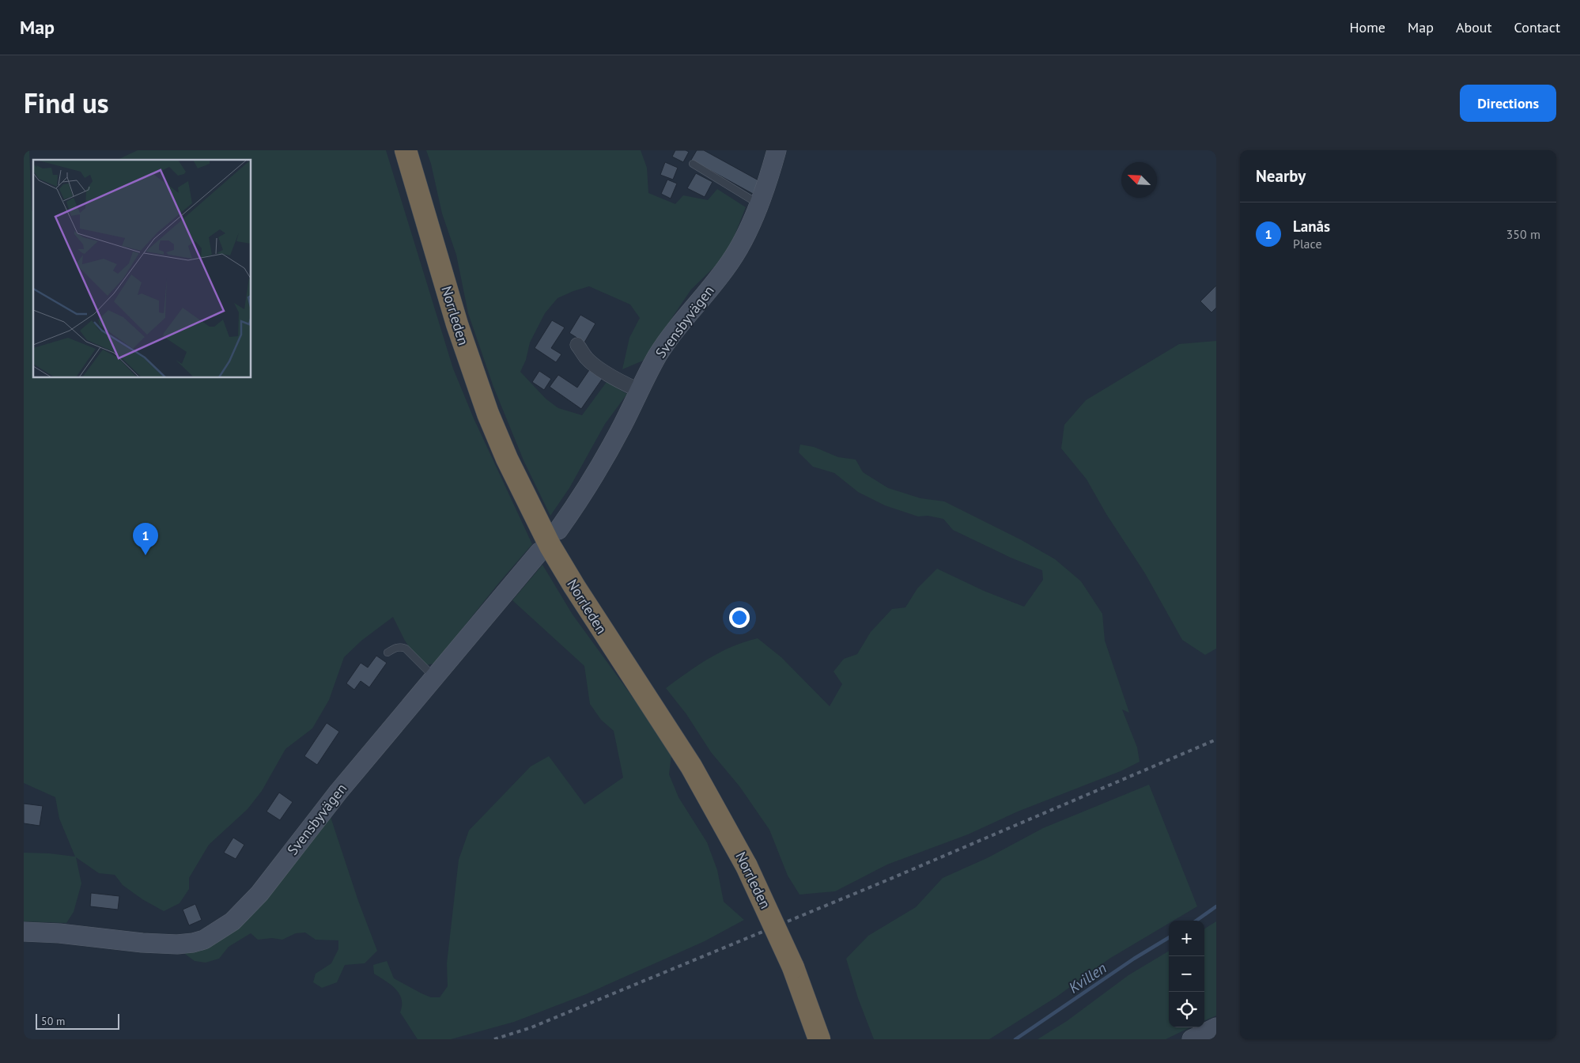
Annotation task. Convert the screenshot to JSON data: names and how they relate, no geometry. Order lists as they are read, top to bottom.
{
  "streets": {
    "highway": ["Norrleden"],
    "street": ["Svensbyvägen"]
  },
  "water": ["Kvillen"],
  "scale_bar": "50 m",
  "north": "top left",
  "page": {
    "header": "Map",
    "nav": [
      "Home",
      "Map",
      "About",
      "Contact"
    ],
    "title": "Find us",
    "buttons": "Directions",
    "heading": "Nearby",
    "list": [
      {
        "mark": "1",
        "name": "Lanås",
        "note": "Place",
        "value": "350 m"
      }
    ],
    "pins": "1",
    "map_buttons": ["+", "−"],
    "scale": "50 m"
  }
}
